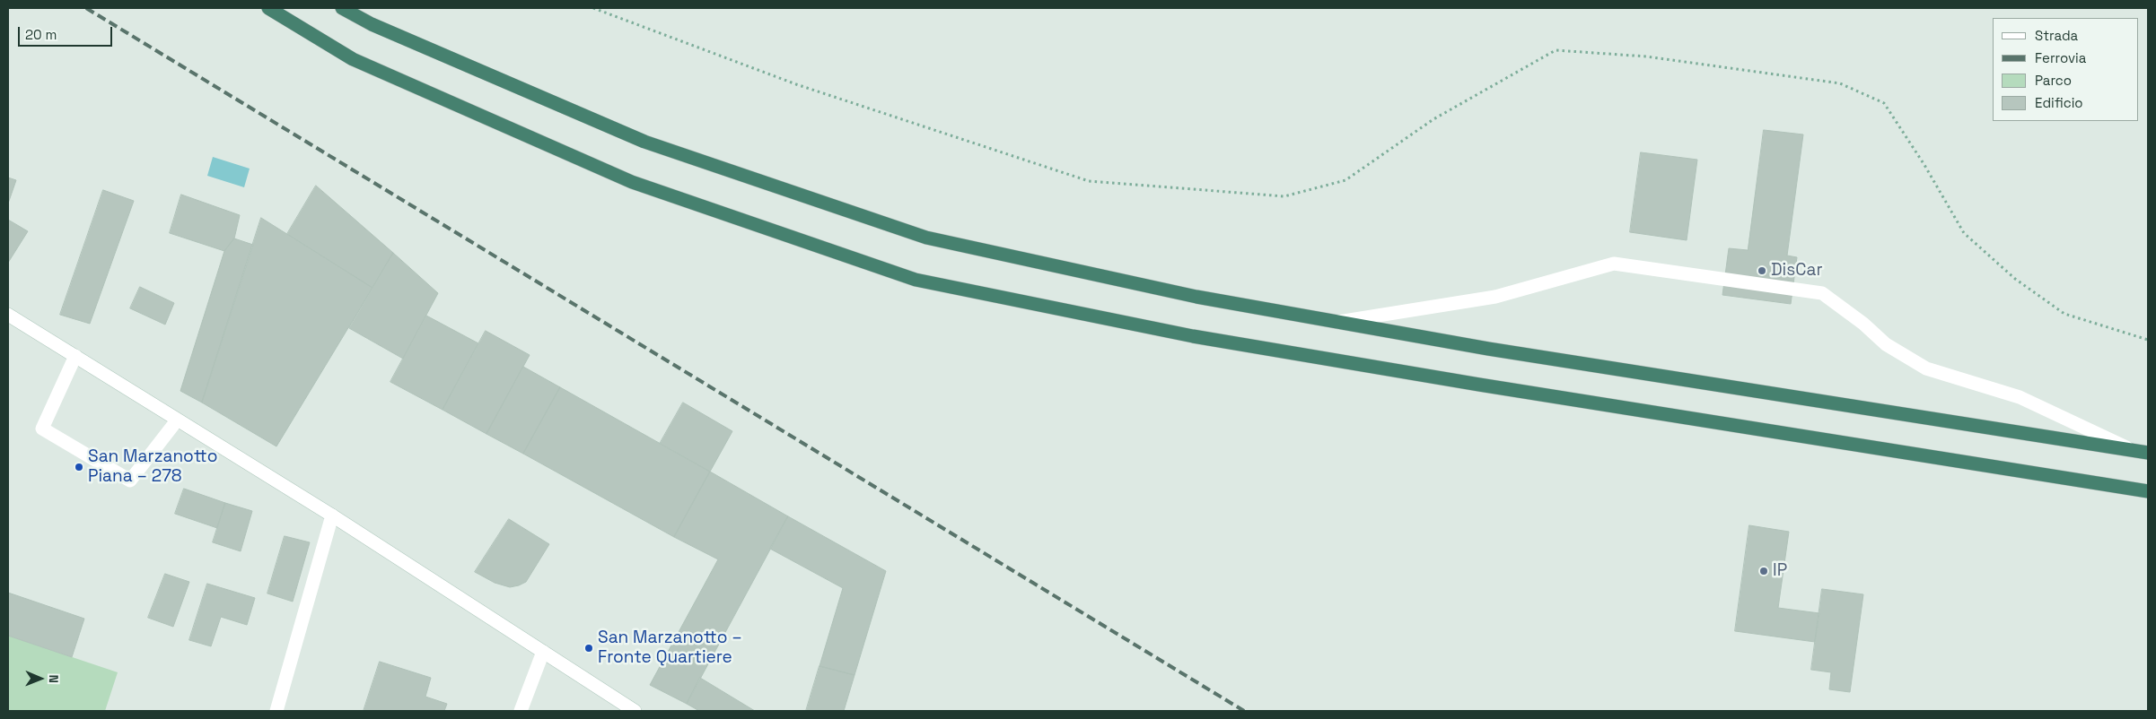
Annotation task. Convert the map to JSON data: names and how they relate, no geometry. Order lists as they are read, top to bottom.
{
  "places": [
    "DisCar",
    "San Marzanotto Piana – 278",
    "IP",
    "San Marzanotto – Fronte Quartiere"
  ],
  "legend": [
    "Strada",
    "Ferrovia",
    "Parco",
    "Edificio"
  ],
  "scale_bar": "20 m",
  "north": "right"
}
